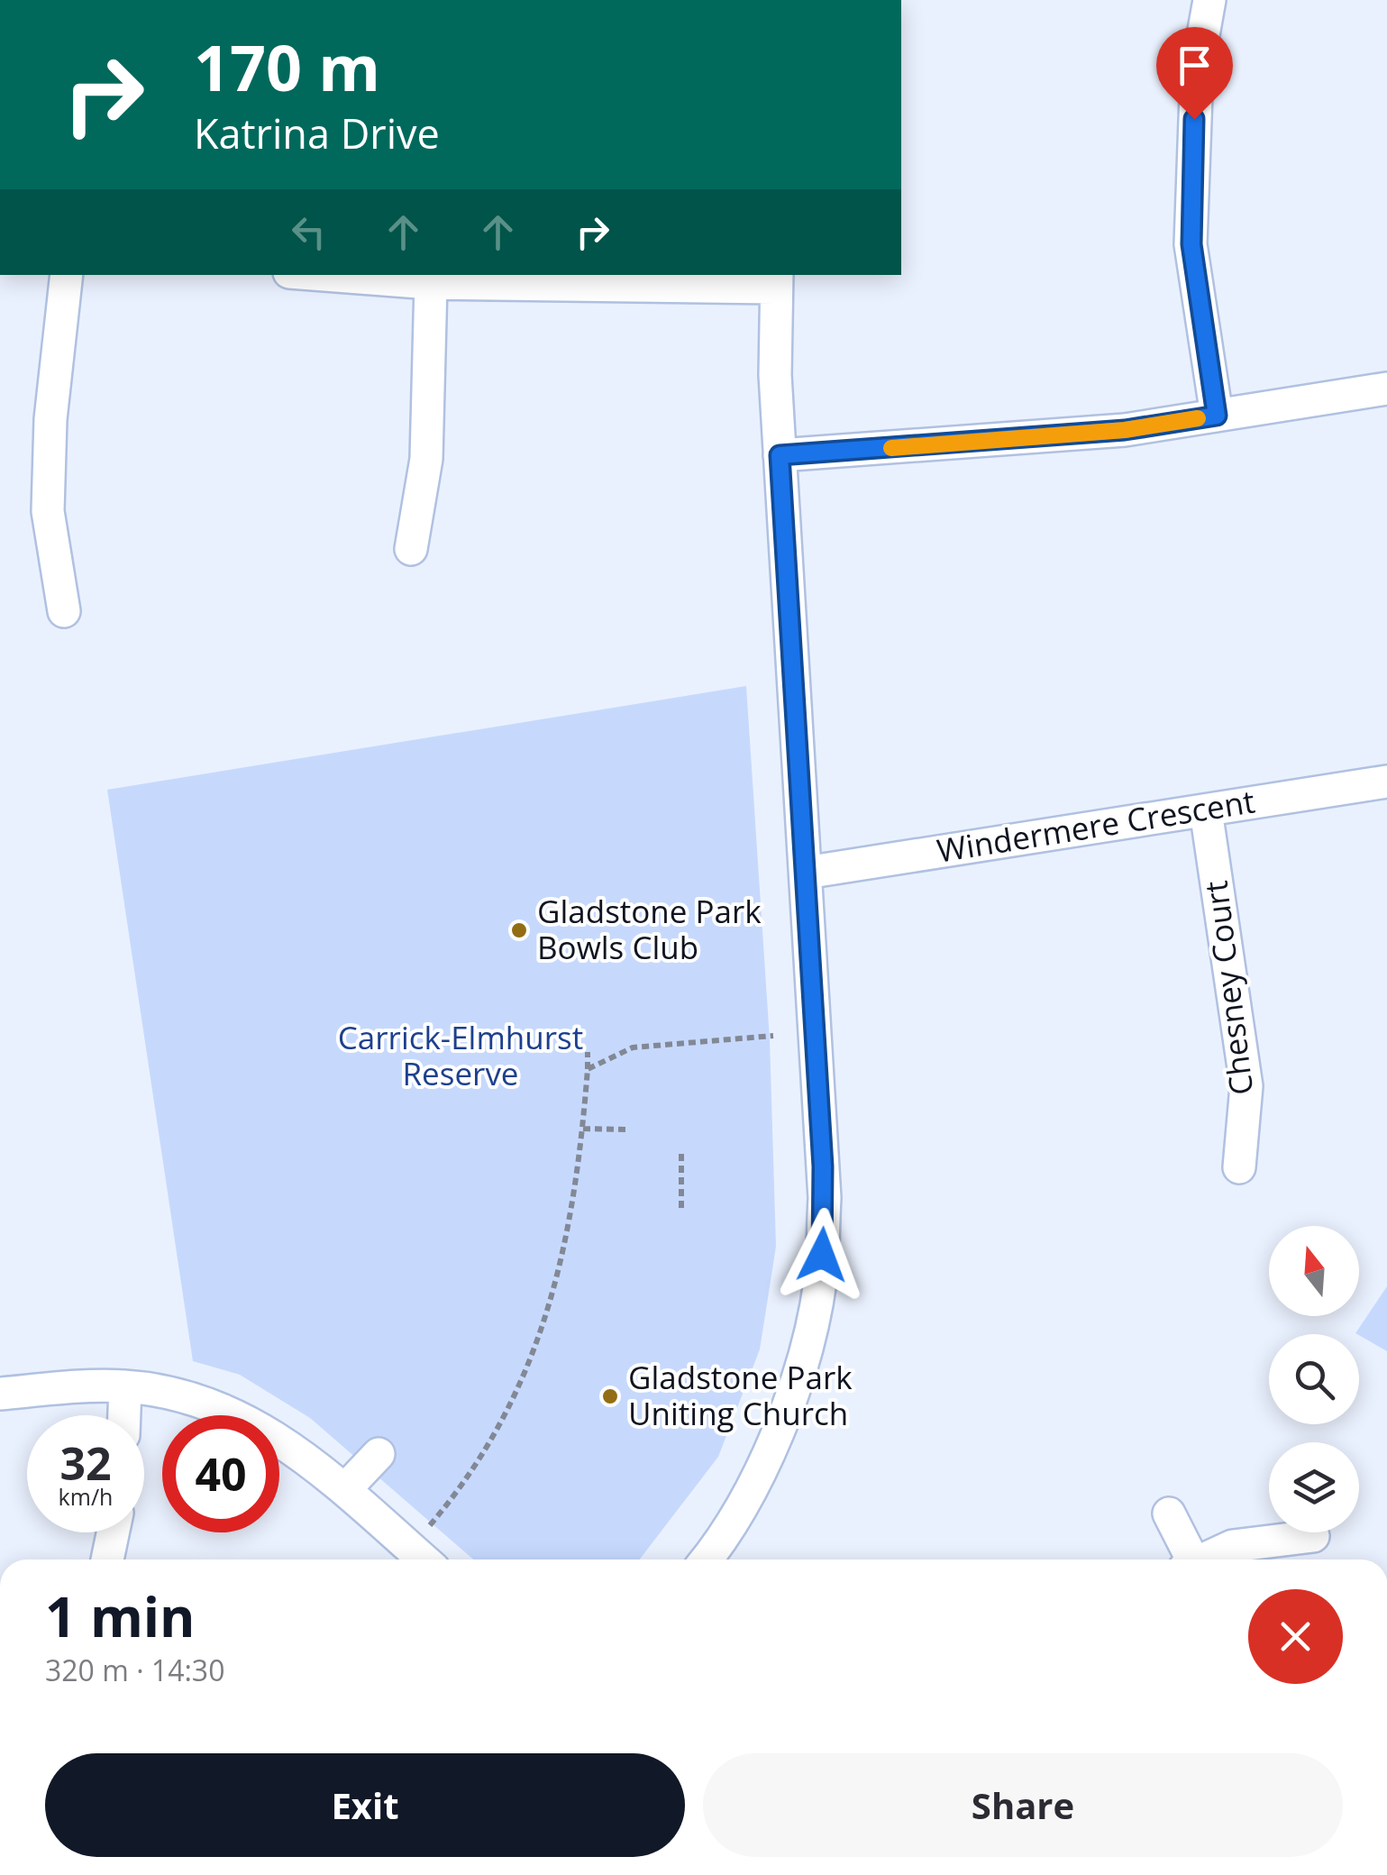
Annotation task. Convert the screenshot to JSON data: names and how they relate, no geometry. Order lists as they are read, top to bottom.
{
  "streets": {
    "street": ["Windermere Crescent", "Chesney Court"]
  },
  "crossings": [
    ["Windermere Crescent", "Chesney Court"]
  ],
  "parks": ["Carrick-Elmhurst Reserve"],
  "places": ["Gladstone Park Bowls Club", "Gladstone Park Uniting Church"],
  "north": "top",
  "page": {
    "turn": ["170 m", "Katrina Drive"],
    "speed": "32 km/h",
    "limit": "40",
    "heading": ["1 min", "320 m · 14:30"],
    "buttons": ["Exit", "Share"]
  }
}
